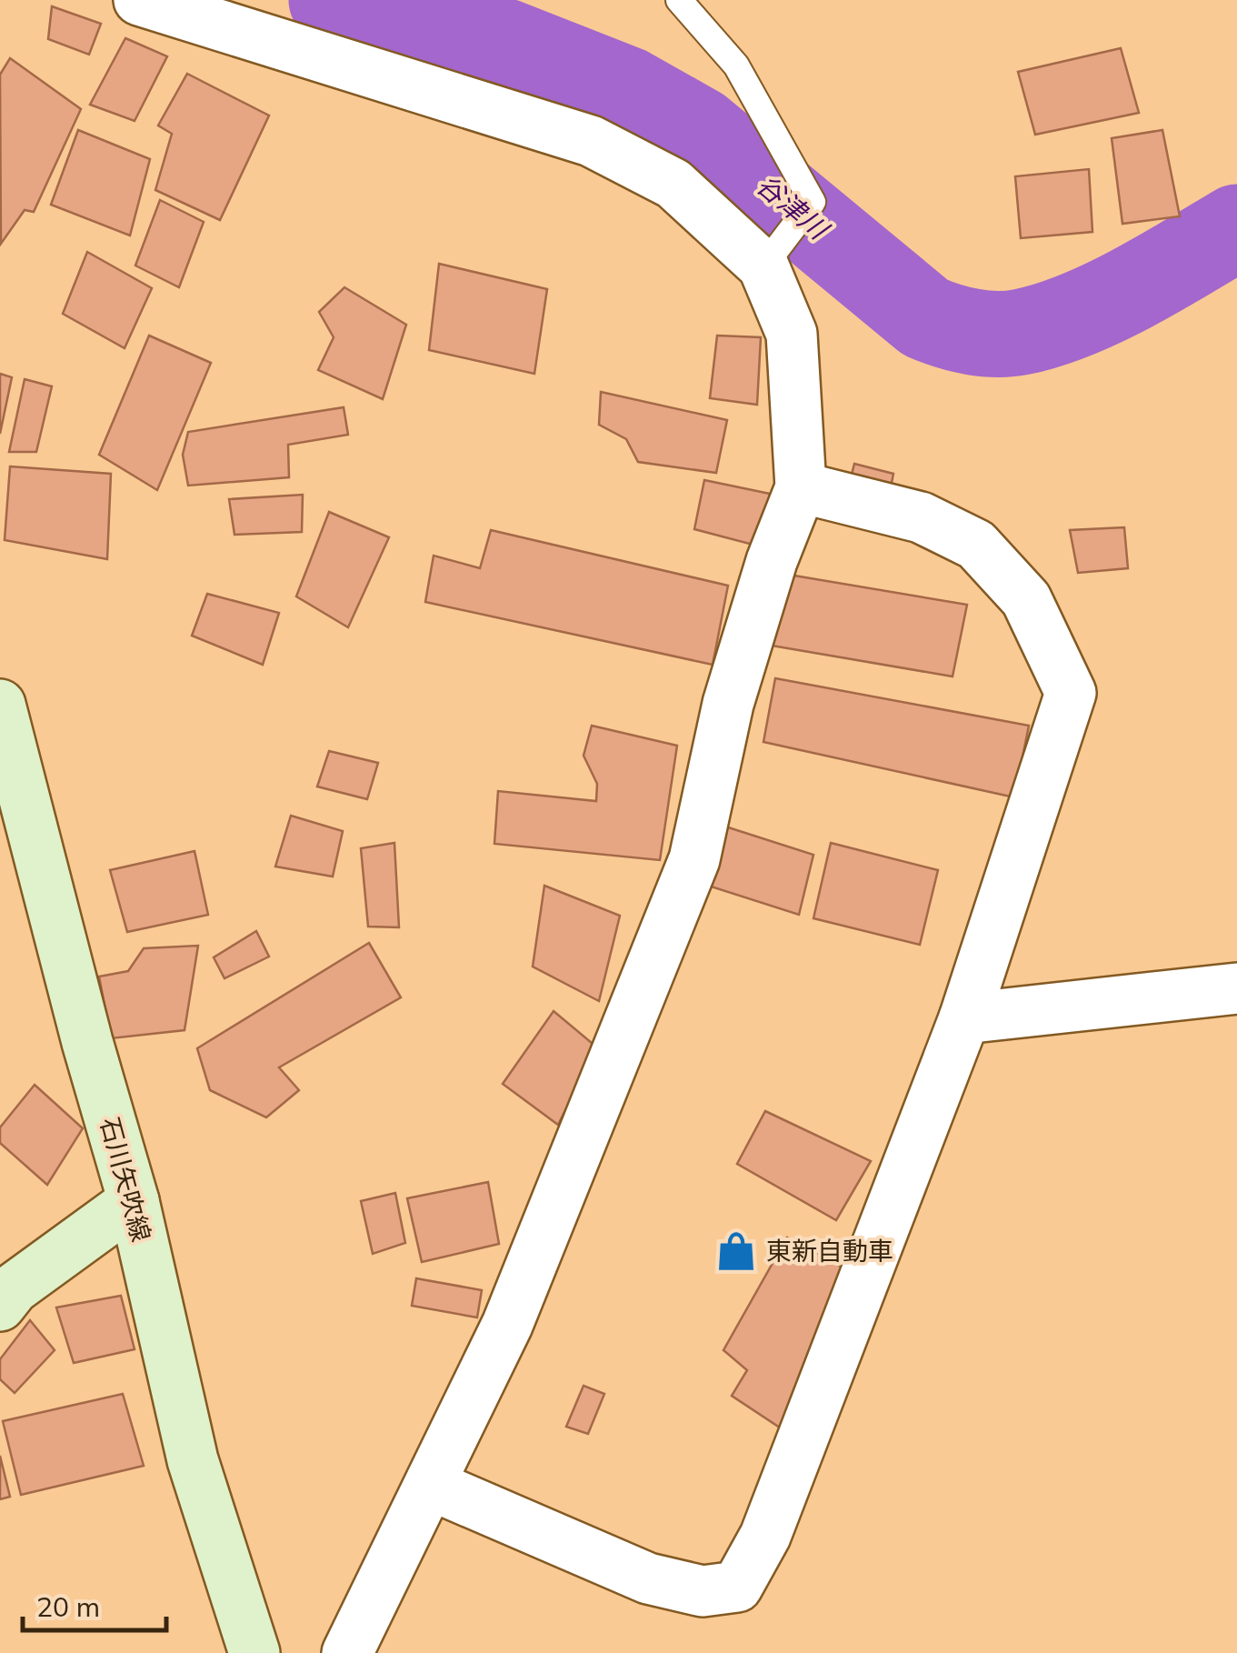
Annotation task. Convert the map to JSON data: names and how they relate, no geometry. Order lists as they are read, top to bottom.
{
  "streets": {
    "main road": ["石川矢吹線"]
  },
  "water": ["谷津川"],
  "places": {
    "shop": ["東新自動車"]
  },
  "scale_bar": "20 m"
}
